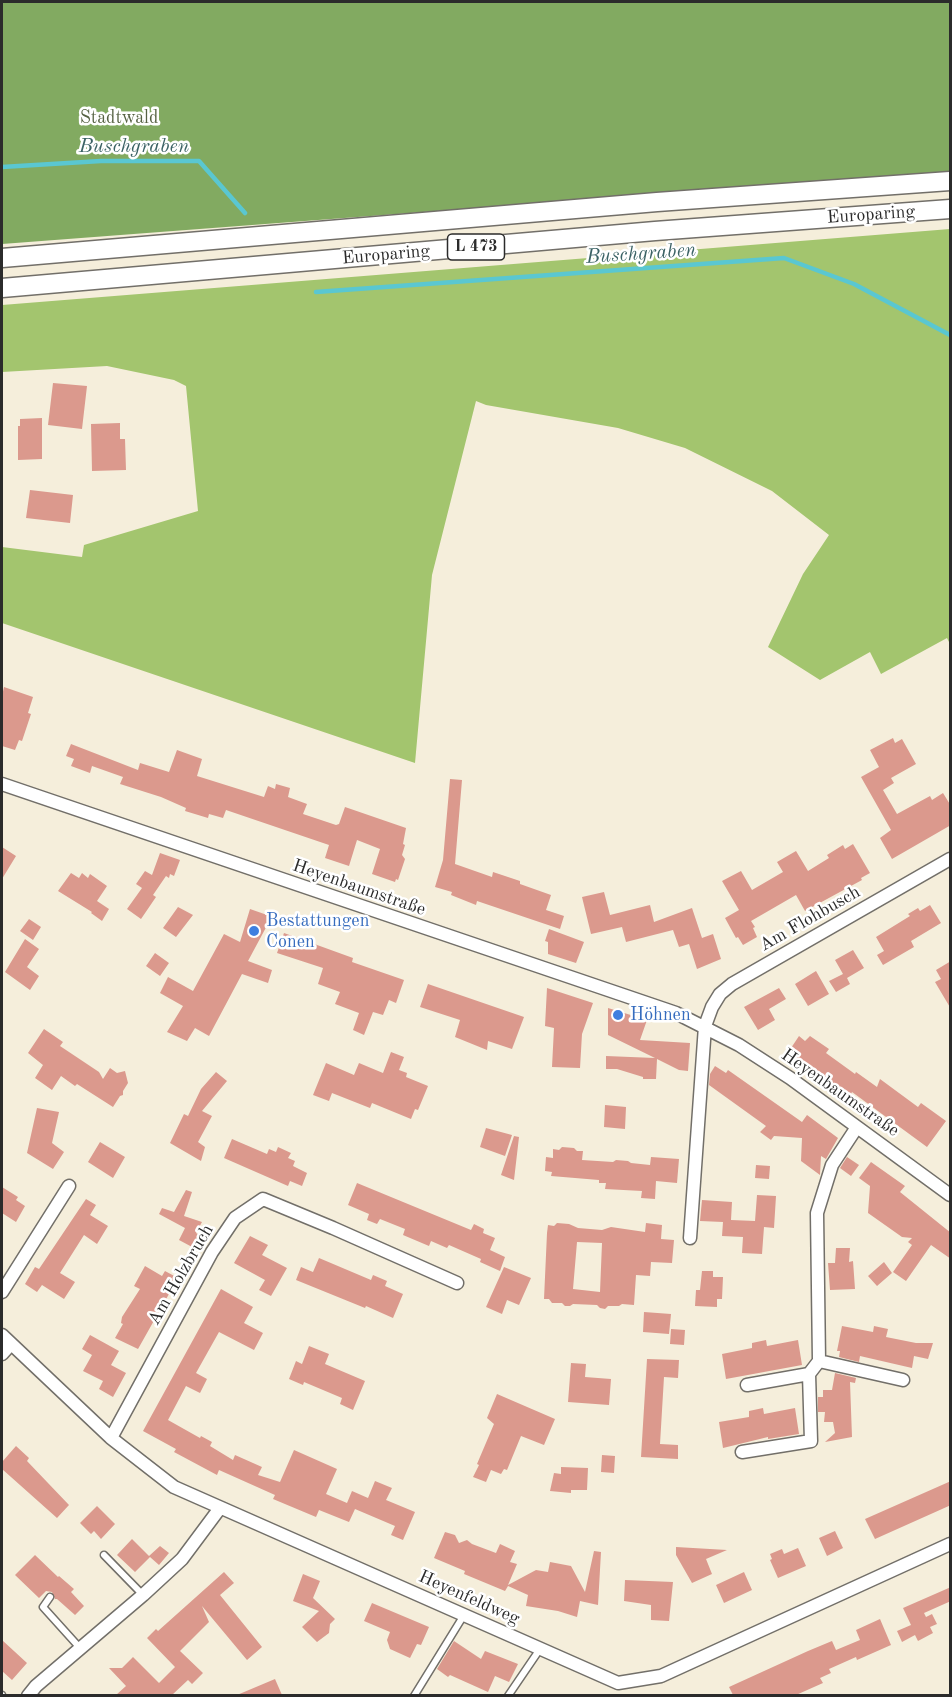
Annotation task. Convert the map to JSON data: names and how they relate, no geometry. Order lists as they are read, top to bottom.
{
  "streets": {
    "main road": ["Europaring", "L 473"],
    "street": [
      "Heyenbaumstraße",
      "Am Flohbusch",
      "Am Holzbruch",
      "Heyenfeldweg"
    ]
  },
  "crossings": [
    ["Heyenbaumstraße", "Am Flohbusch"],
    ["Am Holzbruch", "Heyenfeldweg"]
  ],
  "water": ["Buschgraben"],
  "parks": ["Stadtwald"],
  "places": ["Bestattungen Conen", "Höhnen"]
}
